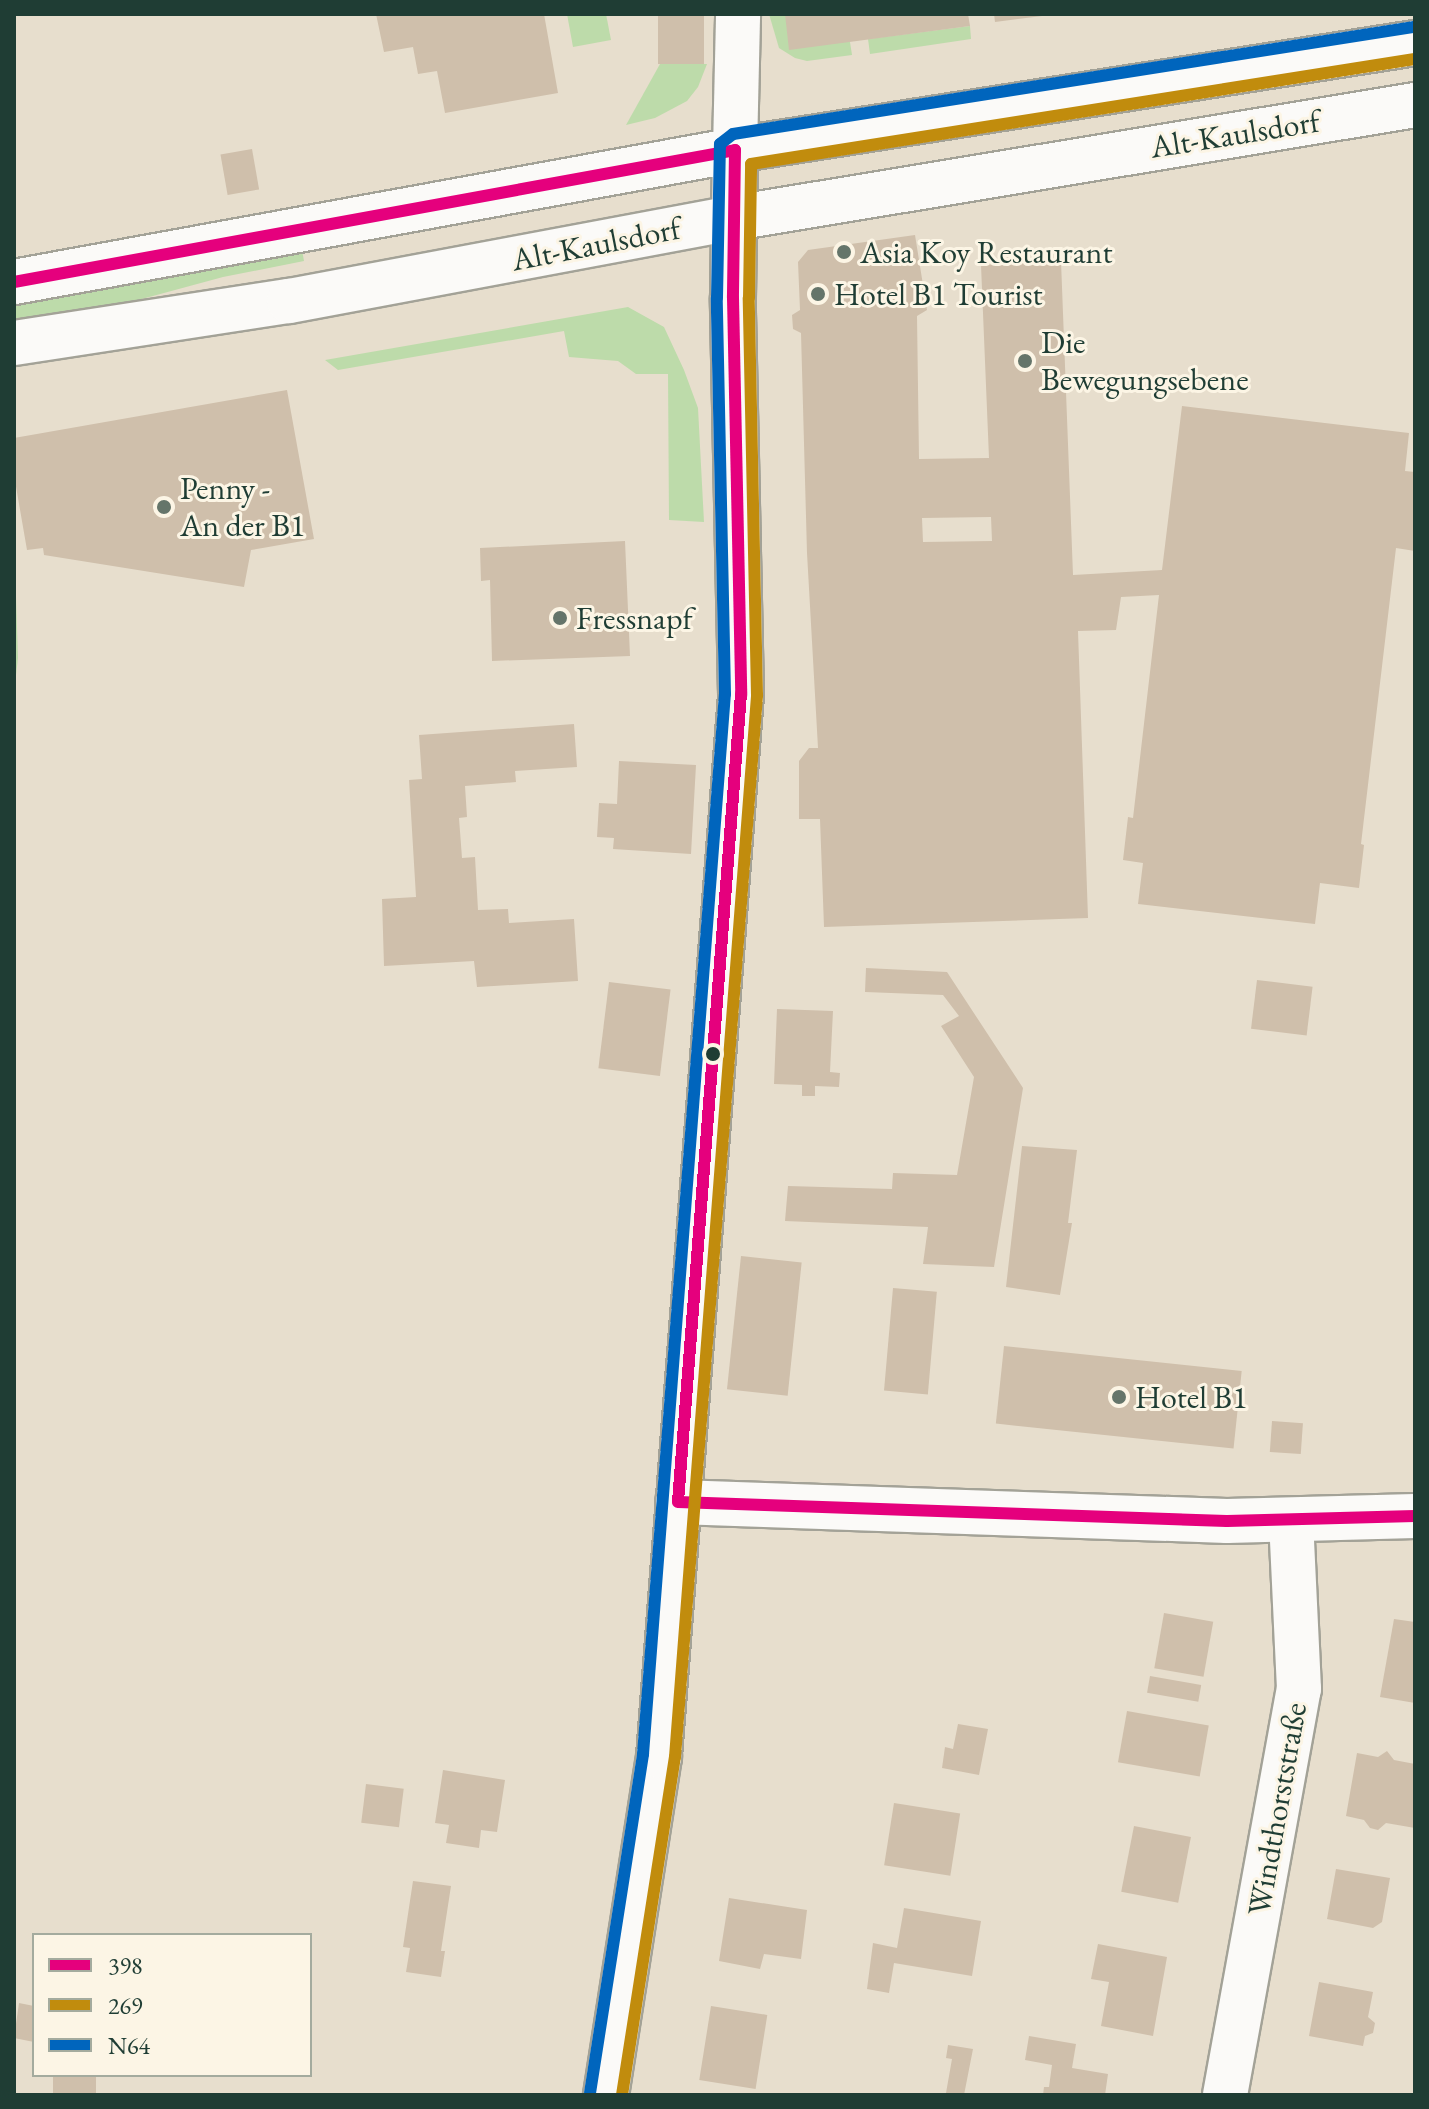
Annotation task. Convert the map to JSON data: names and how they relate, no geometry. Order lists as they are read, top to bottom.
{
  "streets": {
    "main road": ["Alt-Kaulsdorf", "Windthorststraße"]
  },
  "places": [
    "Asia Koy Restaurant",
    "Hotel B1 Tourist",
    "Die Bewegungsebene",
    "Penny - An der B1",
    "Fressnapf",
    "Hotel B1"
  ],
  "lines": ["transit line N64", "transit line 269", "transit line 398"],
  "legend": ["398", "269", "N64"]
}
